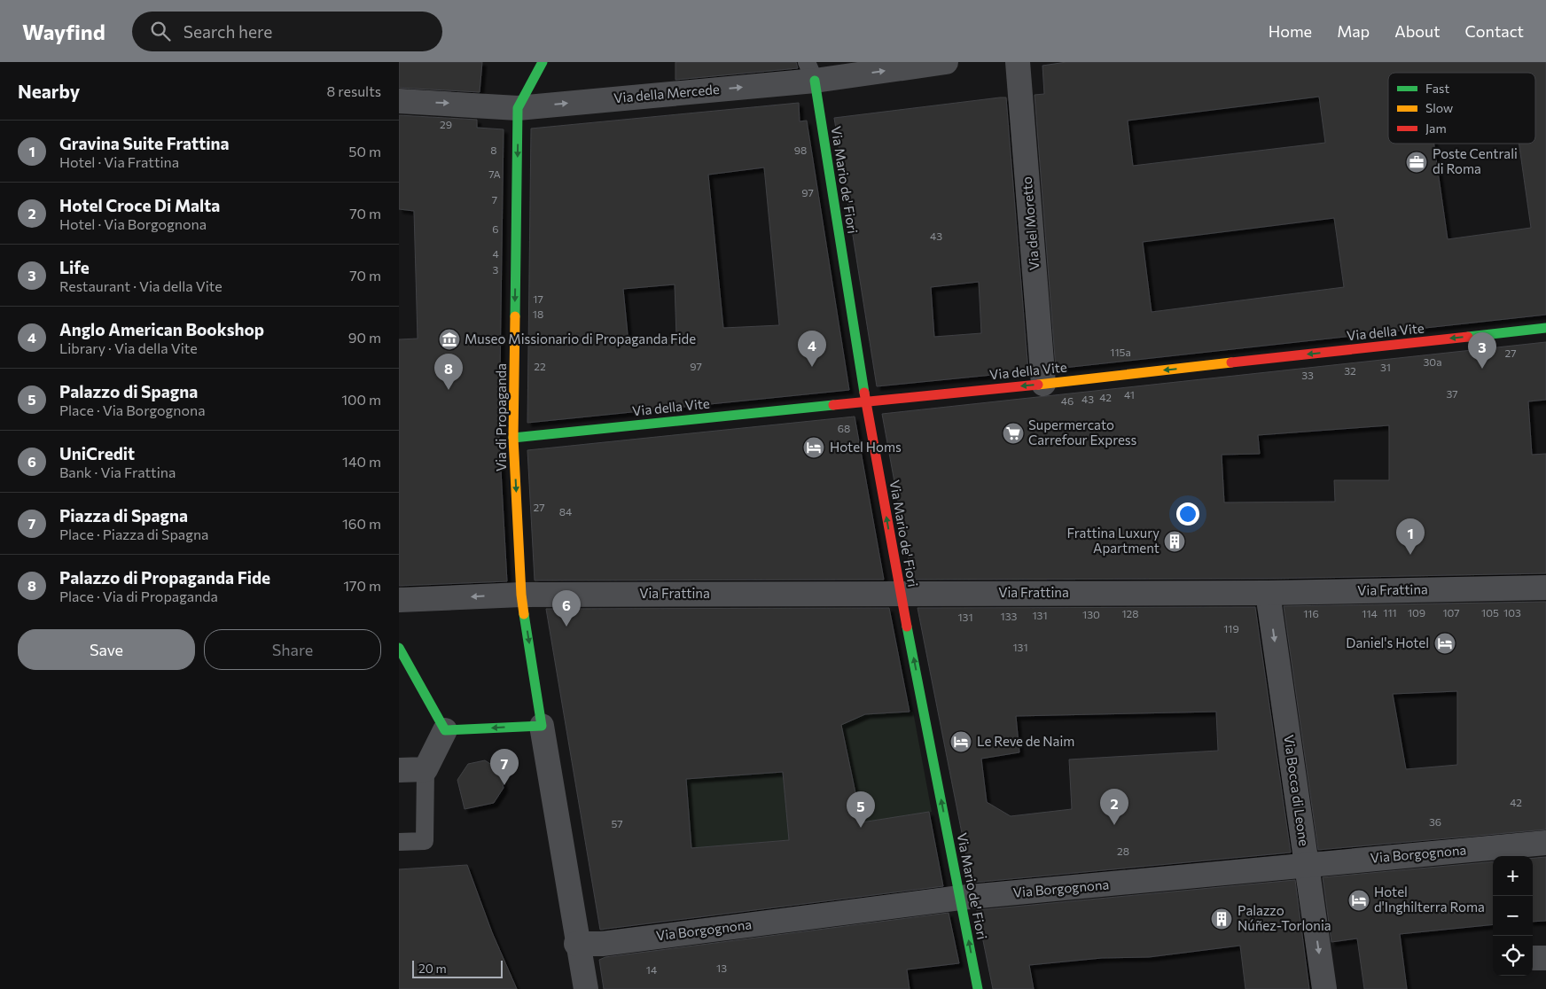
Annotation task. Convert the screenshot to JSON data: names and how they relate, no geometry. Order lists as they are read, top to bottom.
{
  "streets": {
    "street": [
      "Via della Mercede",
      "Via Mario de' Fiori",
      "Via del Moretto",
      "Via della Vite",
      "Via di Propaganda",
      "Via Frattina",
      "Via Bocca di Leone",
      "Via Borgognona"
    ]
  },
  "crossings": [
    ["Via della Mercede", "Via Mario de' Fiori"],
    ["Via della Mercede", "Via di Propaganda"],
    ["Via Mario de' Fiori", "Via della Vite"],
    ["Via Mario de' Fiori", "Via Frattina"],
    ["Via Mario de' Fiori", "Via Borgognona"],
    ["Via del Moretto", "Via della Vite"],
    ["Via della Vite", "Via di Propaganda"],
    ["Via di Propaganda", "Via Frattina"],
    ["Via Frattina", "Via Bocca di Leone"],
    ["Via Bocca di Leone", "Via Borgognona"]
  ],
  "one_way": [
    "Via della Mercede",
    "Via Mario de' Fiori",
    "Via della Vite",
    "Via di Propaganda",
    "Via Bocca di Leone"
  ],
  "places": {
    "office": ["Poste Centrali di Roma"],
    "museum": ["Museo Missionario di Propaganda Fide"],
    "supermarket": ["Supermercato Carrefour Express"],
    "hotel": [
      "Hotel Homs",
      "Daniel's Hotel",
      "Le Reve de Naim",
      "Hotel d'Inghilterra Roma"
    ],
    "building": ["Frattina Luxury Apartment", "Palazzo Núñez-Torlonia"]
  },
  "house_numbers": [
    "29",
    "8",
    "98",
    "7A",
    "97",
    "7",
    "6",
    "43",
    "4",
    "3",
    "17",
    "18",
    "115a",
    "27",
    "30a",
    "22",
    "97",
    "31",
    "32",
    "33",
    "37",
    "41",
    "42",
    "43",
    "46",
    "68",
    "27",
    "84",
    "111",
    "109",
    "107",
    "105",
    "103",
    "128",
    "116",
    "114",
    "130",
    "131",
    "133",
    "131",
    "119",
    "131",
    "42",
    "36",
    "57",
    "28",
    "13",
    "14"
  ],
  "legend": ["Fast", "Slow", "Jam"],
  "scale_bar": "20 m",
  "page": {
    "header": "Wayfind",
    "search": "Search here",
    "nav": [
      "Home",
      "Map",
      "About",
      "Contact"
    ],
    "heading": ["Nearby", "8 results"],
    "list": [
      {
        "mark": "1",
        "name": "Gravina Suite Frattina",
        "note": "Hotel · Via Frattina",
        "value": "50 m"
      },
      {
        "mark": "2",
        "name": "Hotel Croce Di Malta",
        "note": "Hotel · Via Borgognona",
        "value": "70 m"
      },
      {
        "mark": "3",
        "name": "Life",
        "note": "Restaurant · Via della Vite",
        "value": "70 m"
      },
      {
        "mark": "4",
        "name": "Anglo American Bookshop",
        "note": "Library · Via della Vite",
        "value": "90 m"
      },
      {
        "mark": "5",
        "name": "Palazzo di Spagna",
        "note": "Place · Via Borgognona",
        "value": "100 m"
      },
      {
        "mark": "6",
        "name": "UniCredit",
        "note": "Bank · Via Frattina",
        "value": "140 m"
      },
      {
        "mark": "7",
        "name": "Piazza di Spagna",
        "note": "Place · Piazza di Spagna",
        "value": "160 m"
      },
      {
        "mark": "8",
        "name": "Palazzo di Propaganda Fide",
        "note": "Place · Via di Propaganda",
        "value": "170 m"
      }
    ],
    "pins": [
      "4",
      "3",
      "8",
      "1",
      "6",
      "7",
      "2",
      "5"
    ],
    "buttons": ["Save", "Share"],
    "map_buttons": ["+", "−"],
    "scale": "20 m"
  }
}
